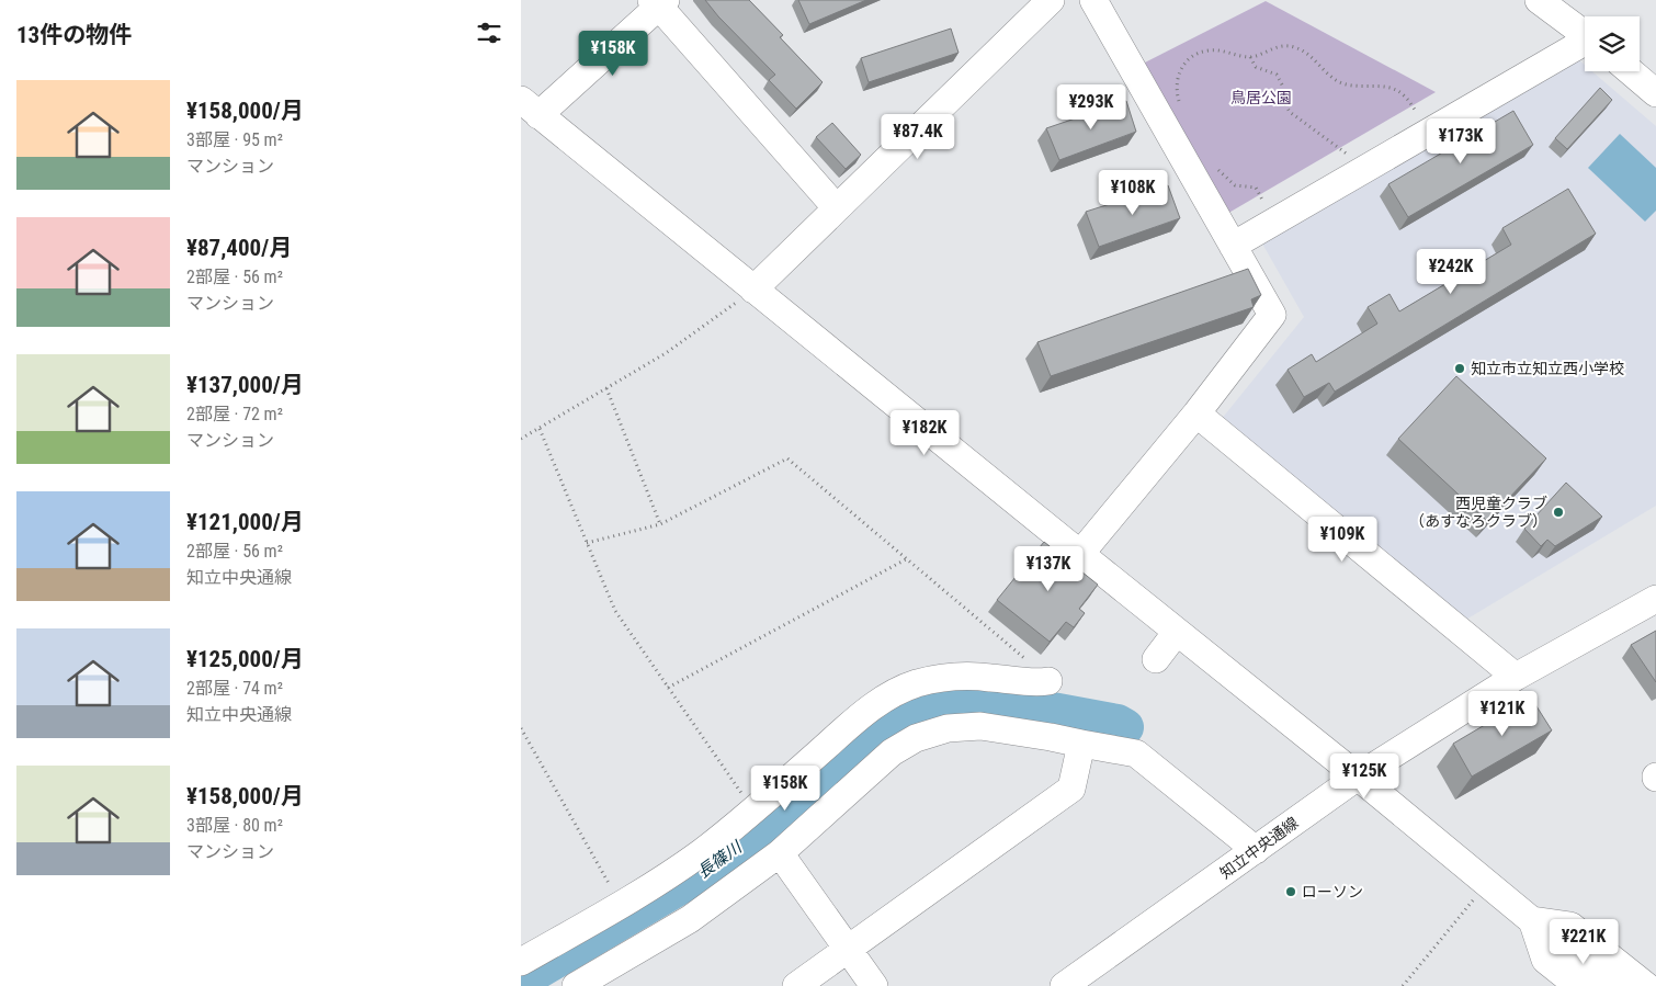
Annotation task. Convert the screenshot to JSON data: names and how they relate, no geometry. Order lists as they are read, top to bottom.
{
  "streets": {
    "street": ["知立中央通線"]
  },
  "water": ["長篠川"],
  "parks": ["鳥居公園"],
  "places": ["知立市立知立西小学校", "西児童クラブ （あすなろクラブ）", "ローソン"],
  "page": {
    "heading": "13件の物件",
    "price": [
      "¥158K",
      "¥293K",
      "¥87.4K",
      "¥173K",
      "¥108K",
      "¥242K",
      "¥182K",
      "¥109K",
      "¥137K",
      "¥121K",
      "¥125K",
      "¥158K",
      "¥221K"
    ],
    "list": [
      {
        "name": "¥158,000/月",
        "note": "3部屋 · 95 m² · マンション"
      },
      {
        "name": "¥87,400/月",
        "note": "2部屋 · 56 m² · マンション"
      },
      {
        "name": "¥137,000/月",
        "note": "2部屋 · 72 m² · マンション"
      },
      {
        "name": "¥121,000/月",
        "note": "2部屋 · 56 m² · 知立中央通線"
      },
      {
        "name": "¥125,000/月",
        "note": "2部屋 · 74 m² · 知立中央通線"
      },
      {
        "name": "¥158,000/月",
        "note": "3部屋 · 80 m² · マンション"
      }
    ]
  }
}
